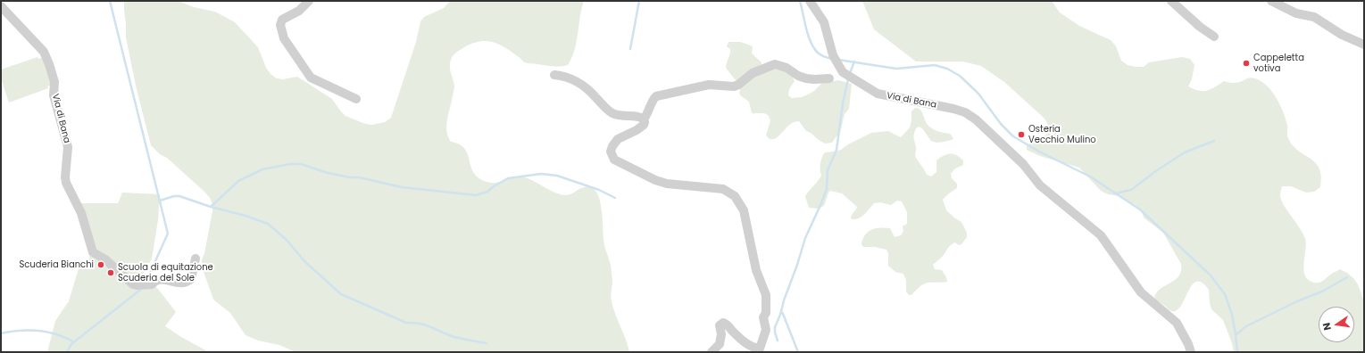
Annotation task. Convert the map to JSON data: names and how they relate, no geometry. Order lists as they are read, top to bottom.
{
  "streets": {
    "street": ["Via di Bana"]
  },
  "places": [
    "Cappeletta votiva",
    "Osteria Vecchio Mulino",
    "Scuderia Bianchi",
    "Scuola di equitazione Scuderia del Sole"
  ],
  "north": "left"
}
